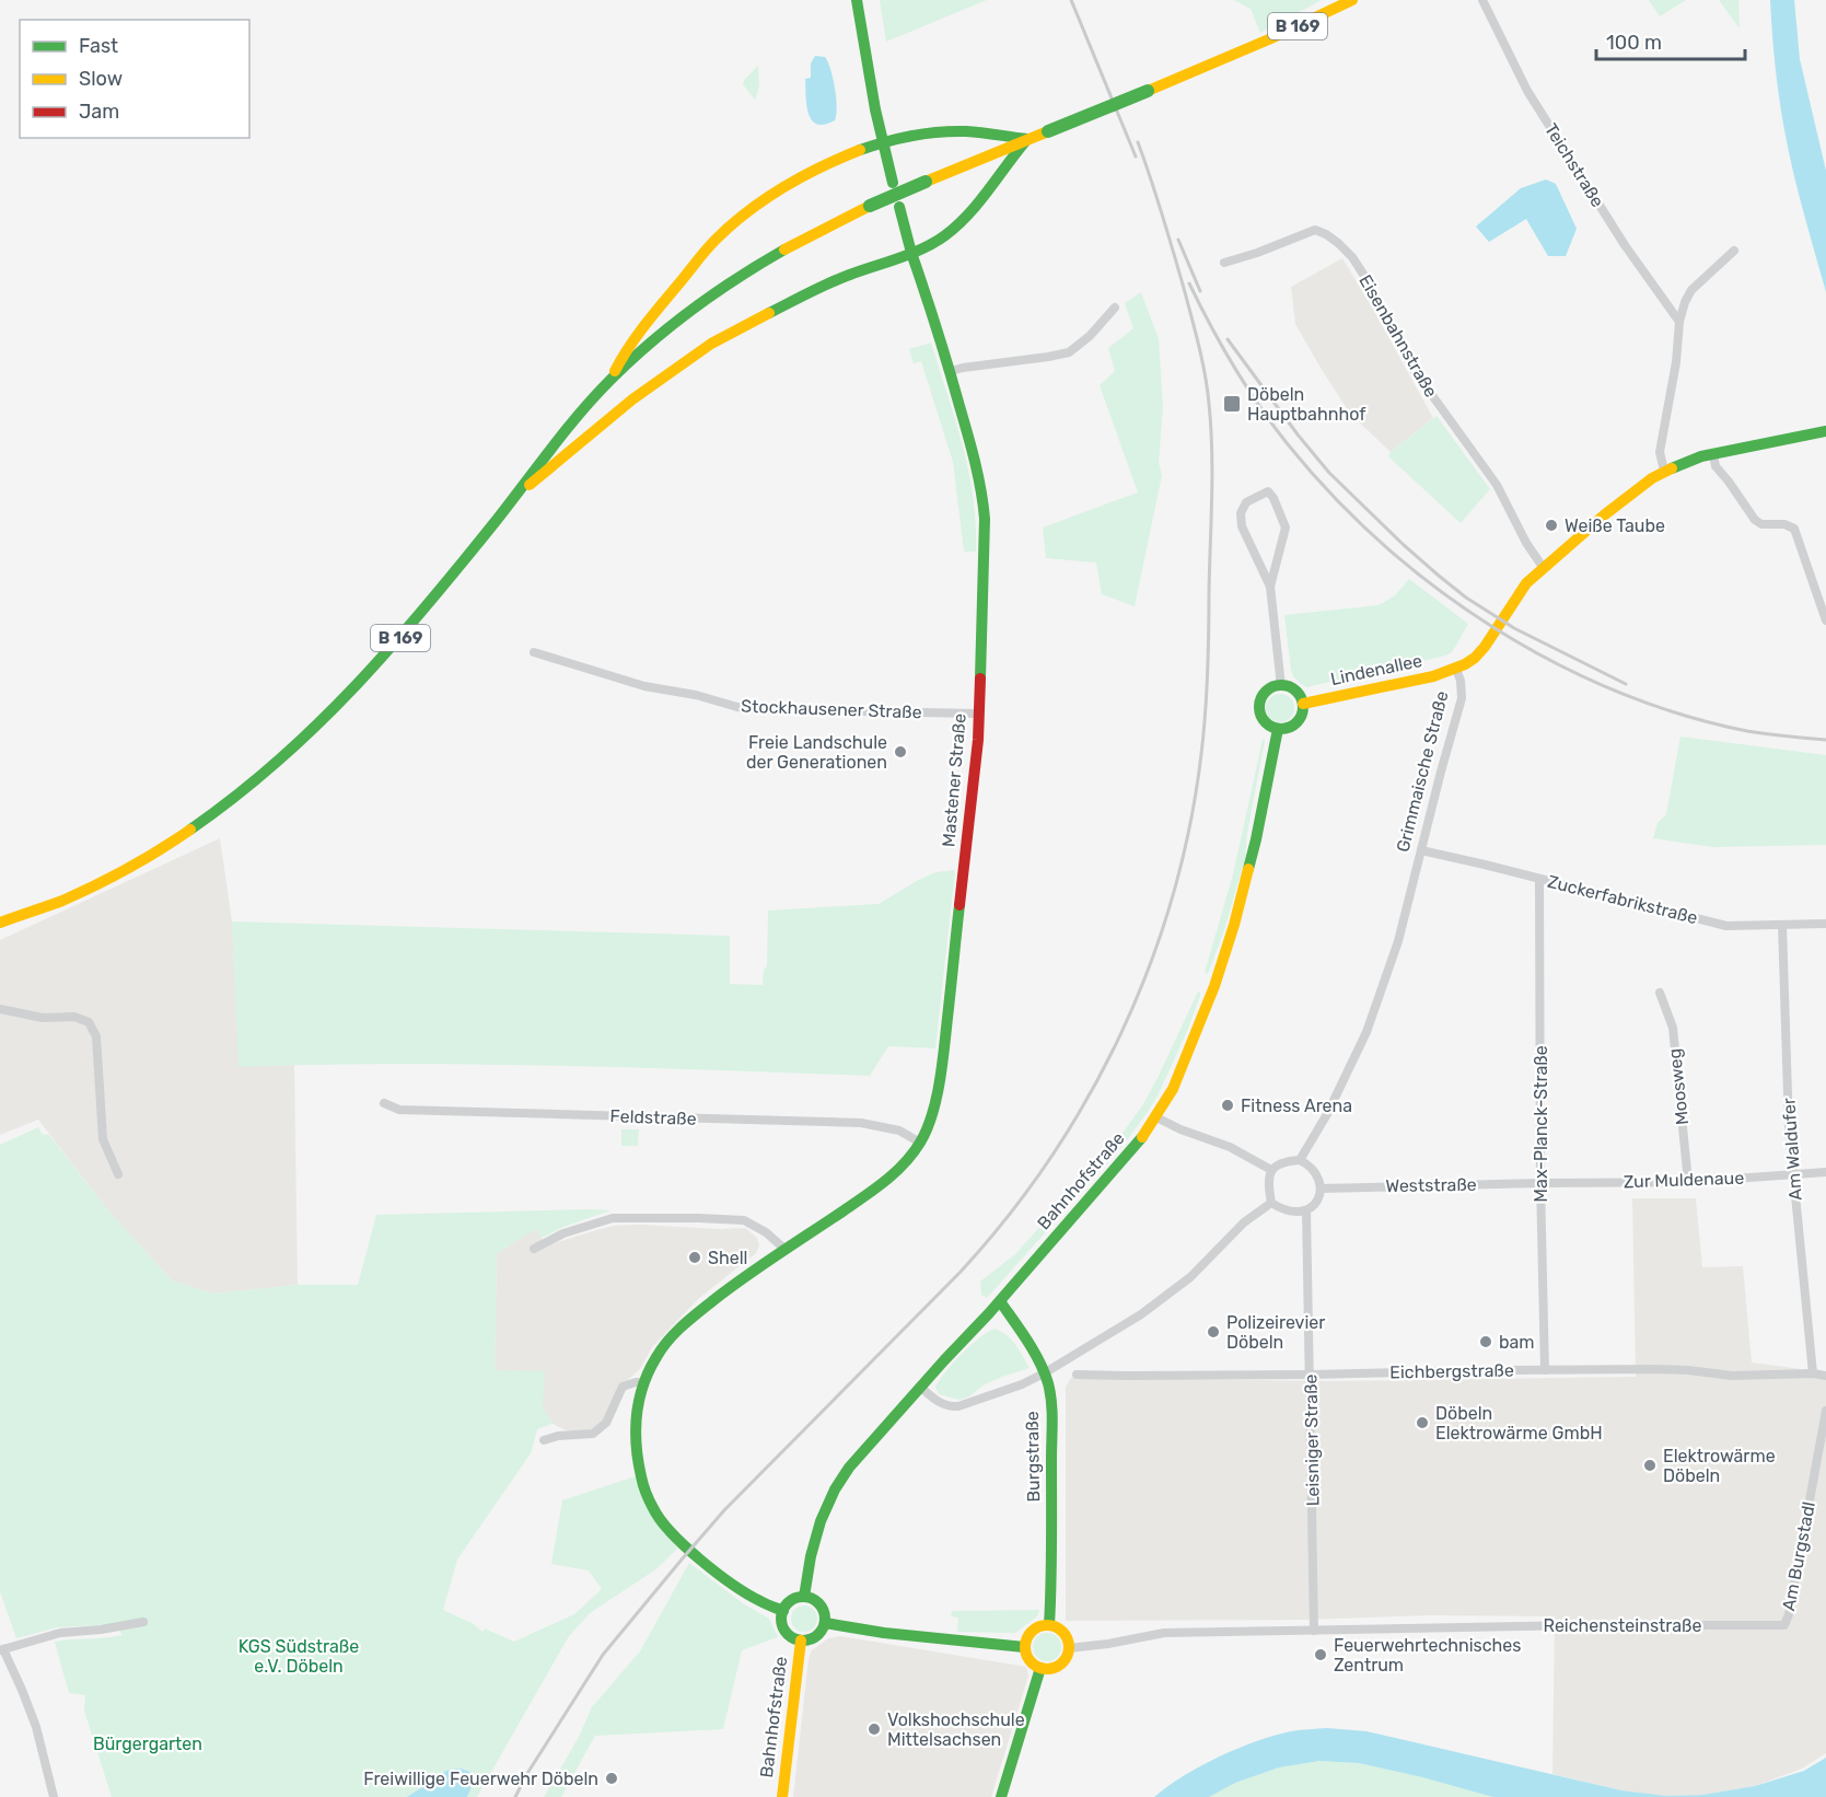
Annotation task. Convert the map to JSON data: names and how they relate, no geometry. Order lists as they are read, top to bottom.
{
  "streets": {
    "main road": [
      "B 169",
      "Lindenallee",
      "Grimmaische Straße",
      "Mastener Straße",
      "Bahnhofstraße",
      "Burgstraße"
    ],
    "street": [
      "Teichstraße",
      "Eisenbahnstraße",
      "Stockhausener Straße",
      "Zuckerfabrikstraße",
      "Moosweg",
      "Feldstraße",
      "Max-Planck-Straße",
      "Am Waldufer",
      "Zur Muldenaue",
      "Weststraße",
      "Eichbergstraße",
      "Leisniger Straße",
      "Am Burgstadl",
      "Reichensteinstraße"
    ]
  },
  "crossings": [
    ["Eisenbahnstraße", "Grimmaische Straße"],
    ["Lindenallee", "Grimmaische Straße"],
    ["Lindenallee", "Bahnhofstraße"],
    ["Stockhausener Straße", "Mastener Straße"],
    ["Grimmaische Straße", "Zuckerfabrikstraße"],
    ["Grimmaische Straße", "Weststraße"],
    ["Grimmaische Straße", "Leisniger Straße"],
    ["Mastener Straße", "Feldstraße"],
    ["Mastener Straße", "Bahnhofstraße"],
    ["Zuckerfabrikstraße", "Max-Planck-Straße"],
    ["Zuckerfabrikstraße", "Am Waldufer"],
    ["Moosweg", "Zur Muldenaue"],
    ["Max-Planck-Straße", "Zur Muldenaue"],
    ["Max-Planck-Straße", "Weststraße"],
    ["Max-Planck-Straße", "Eichbergstraße"],
    ["Am Waldufer", "Zur Muldenaue"],
    ["Am Waldufer", "Eichbergstraße"],
    ["Zur Muldenaue", "Weststraße"],
    ["Bahnhofstraße", "Burgstraße"],
    ["Weststraße", "Leisniger Straße"],
    ["Eichbergstraße", "Leisniger Straße"],
    ["Leisniger Straße", "Reichensteinstraße"],
    ["Burgstraße", "Reichensteinstraße"],
    ["Am Burgstadl", "Reichensteinstraße"]
  ],
  "parks": ["KGS Südstraße e.V. Döbeln", "Bürgergarten"],
  "places": {
    "transit": ["Döbeln Hauptbahnhof"],
    "other": [
      "Weiße Taube",
      "Freie Landschule der Generationen",
      "Fitness Arena",
      "Shell",
      "Polizeirevier Döbeln",
      "bam",
      "Döbeln Elektrowärme GmbH",
      "Elektrowärme Döbeln",
      "Feuerwehrtechnisches Zentrum",
      "Volkshochschule Mittelsachsen",
      "Freiwillige Feuerwehr Döbeln"
    ]
  },
  "legend": ["Fast", "Slow", "Jam"],
  "scale_bar": "100 m"
}
